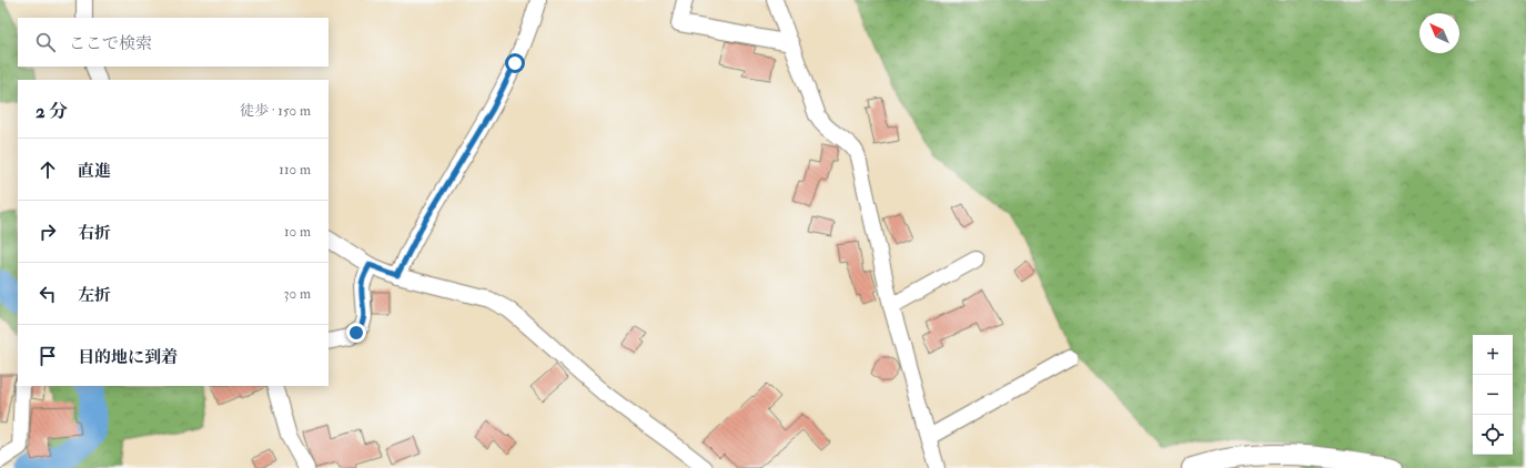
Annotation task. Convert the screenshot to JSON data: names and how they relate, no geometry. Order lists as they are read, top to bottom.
{
  "north": "top left",
  "page": {
    "search": "ここで検索",
    "heading": ["2 分", "徒歩 · 150 m"],
    "list": [
      ["直進", "110 m"],
      ["右折", "10 m"],
      ["左折", "30 m"],
      "目的地に到着"
    ],
    "map_buttons": ["+", "−"]
  }
}
